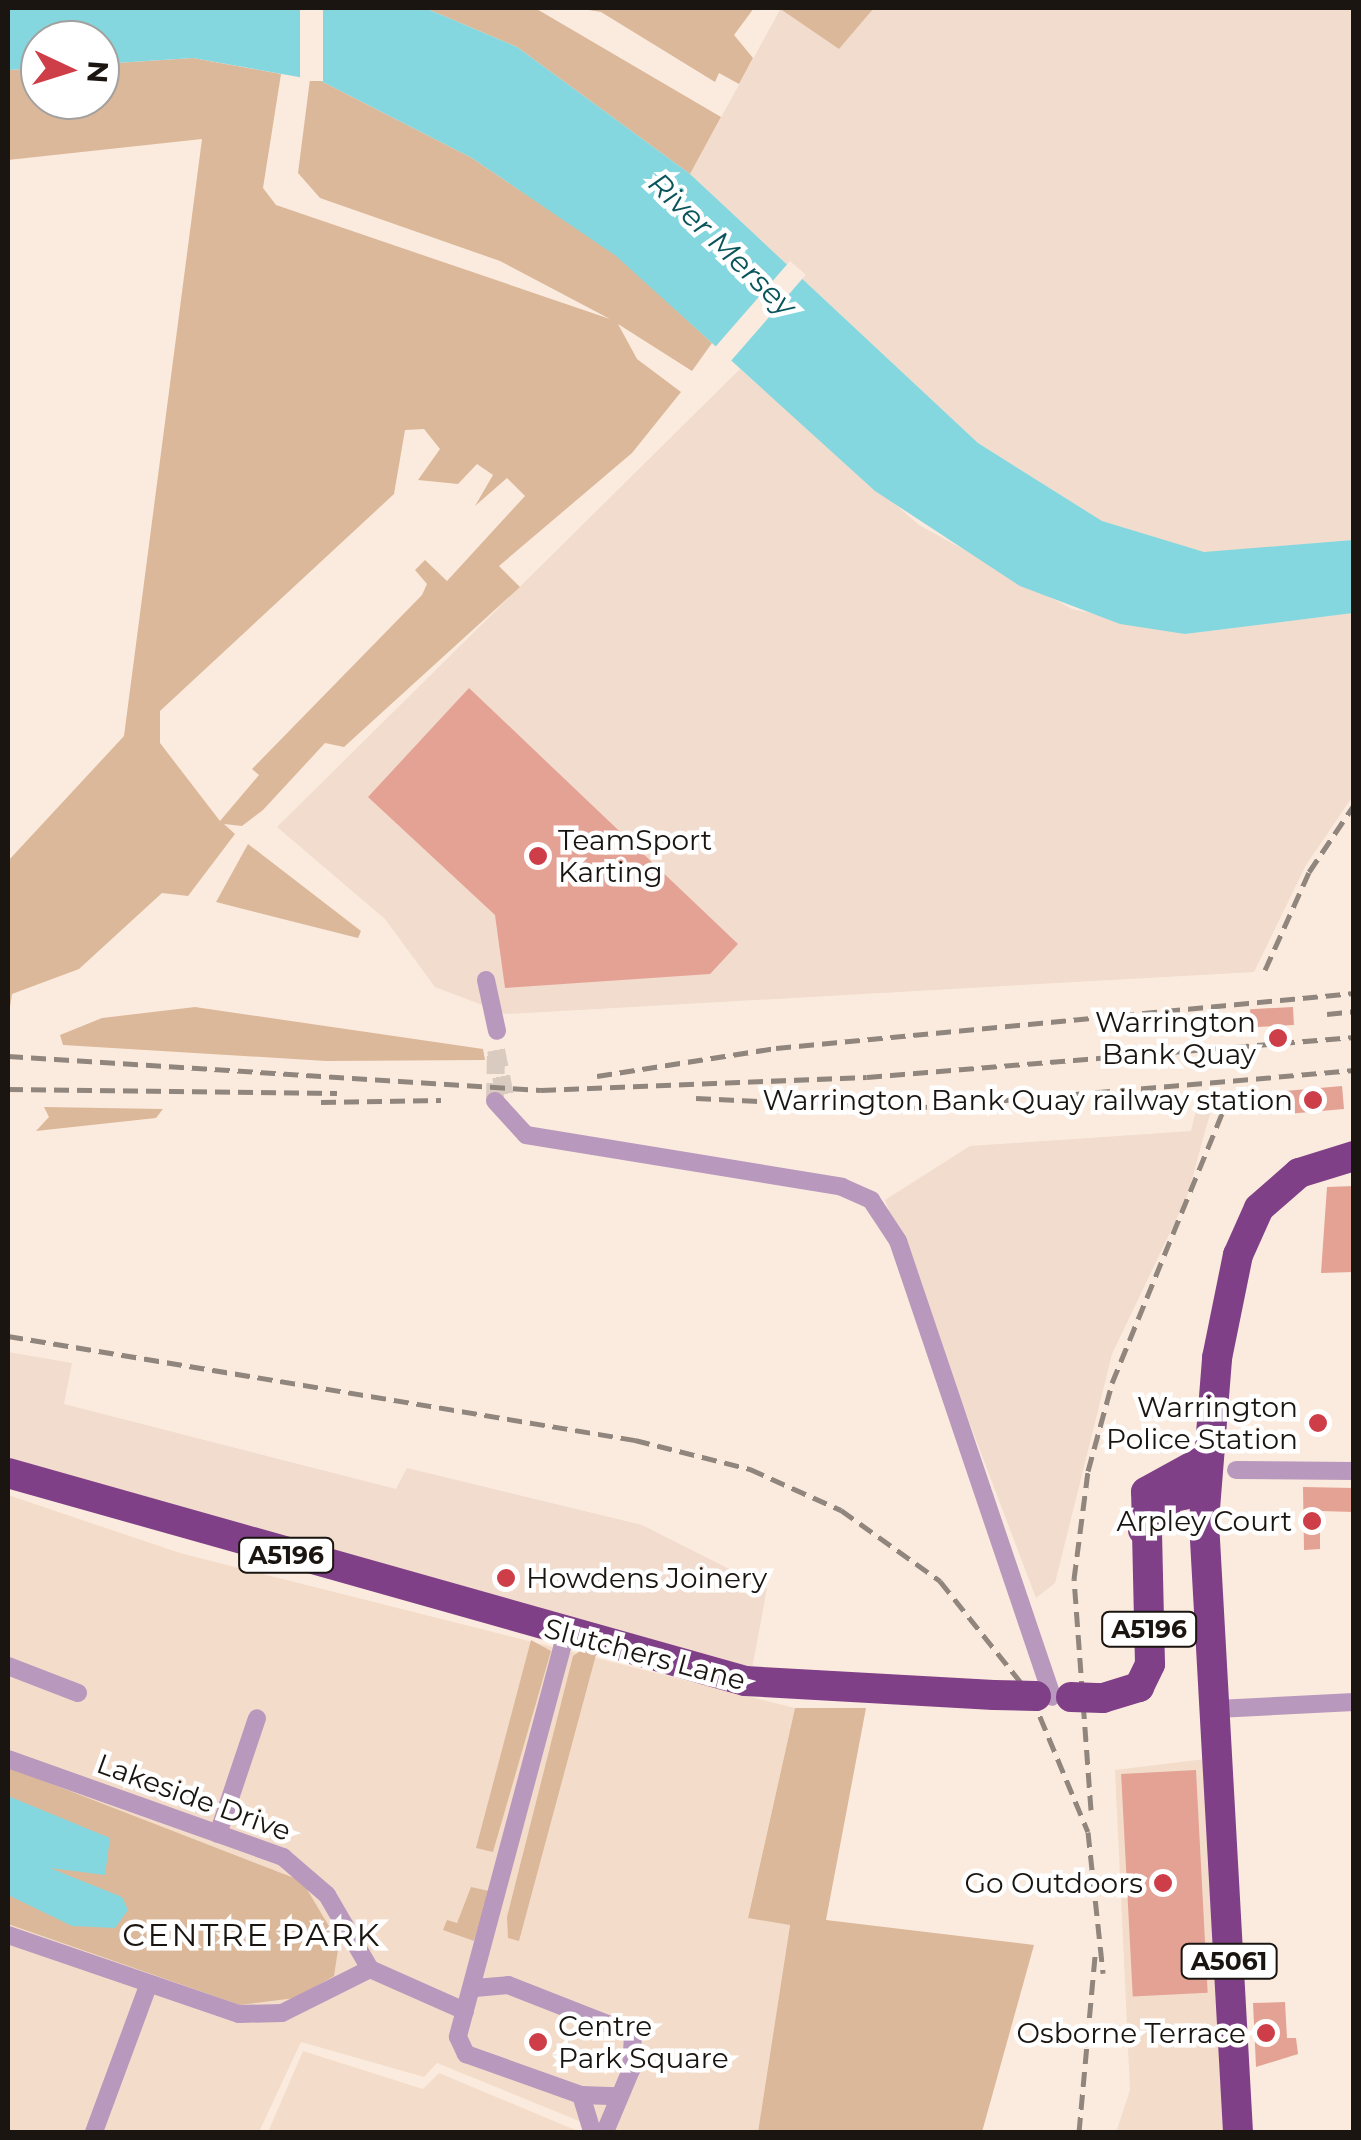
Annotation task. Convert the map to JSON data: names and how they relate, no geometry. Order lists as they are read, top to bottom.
{
  "streets": {
    "highway": ["A5196", "Slutchers Lane", "A5061"],
    "street": ["Lakeside Drive"]
  },
  "crossings": [
    ["Slutchers Lane", "A5061"]
  ],
  "districts": ["CENTRE PARK"],
  "water": ["River Mersey"],
  "places": [
    "TeamSport Karting",
    "Warrington Bank Quay",
    "Warrington Bank Quay railway station",
    "Warrington Police Station",
    "Arpley Court",
    "Howdens Joinery",
    "Go Outdoors",
    "Osborne Terrace",
    "Centre Park Square"
  ],
  "north": "right"
}
